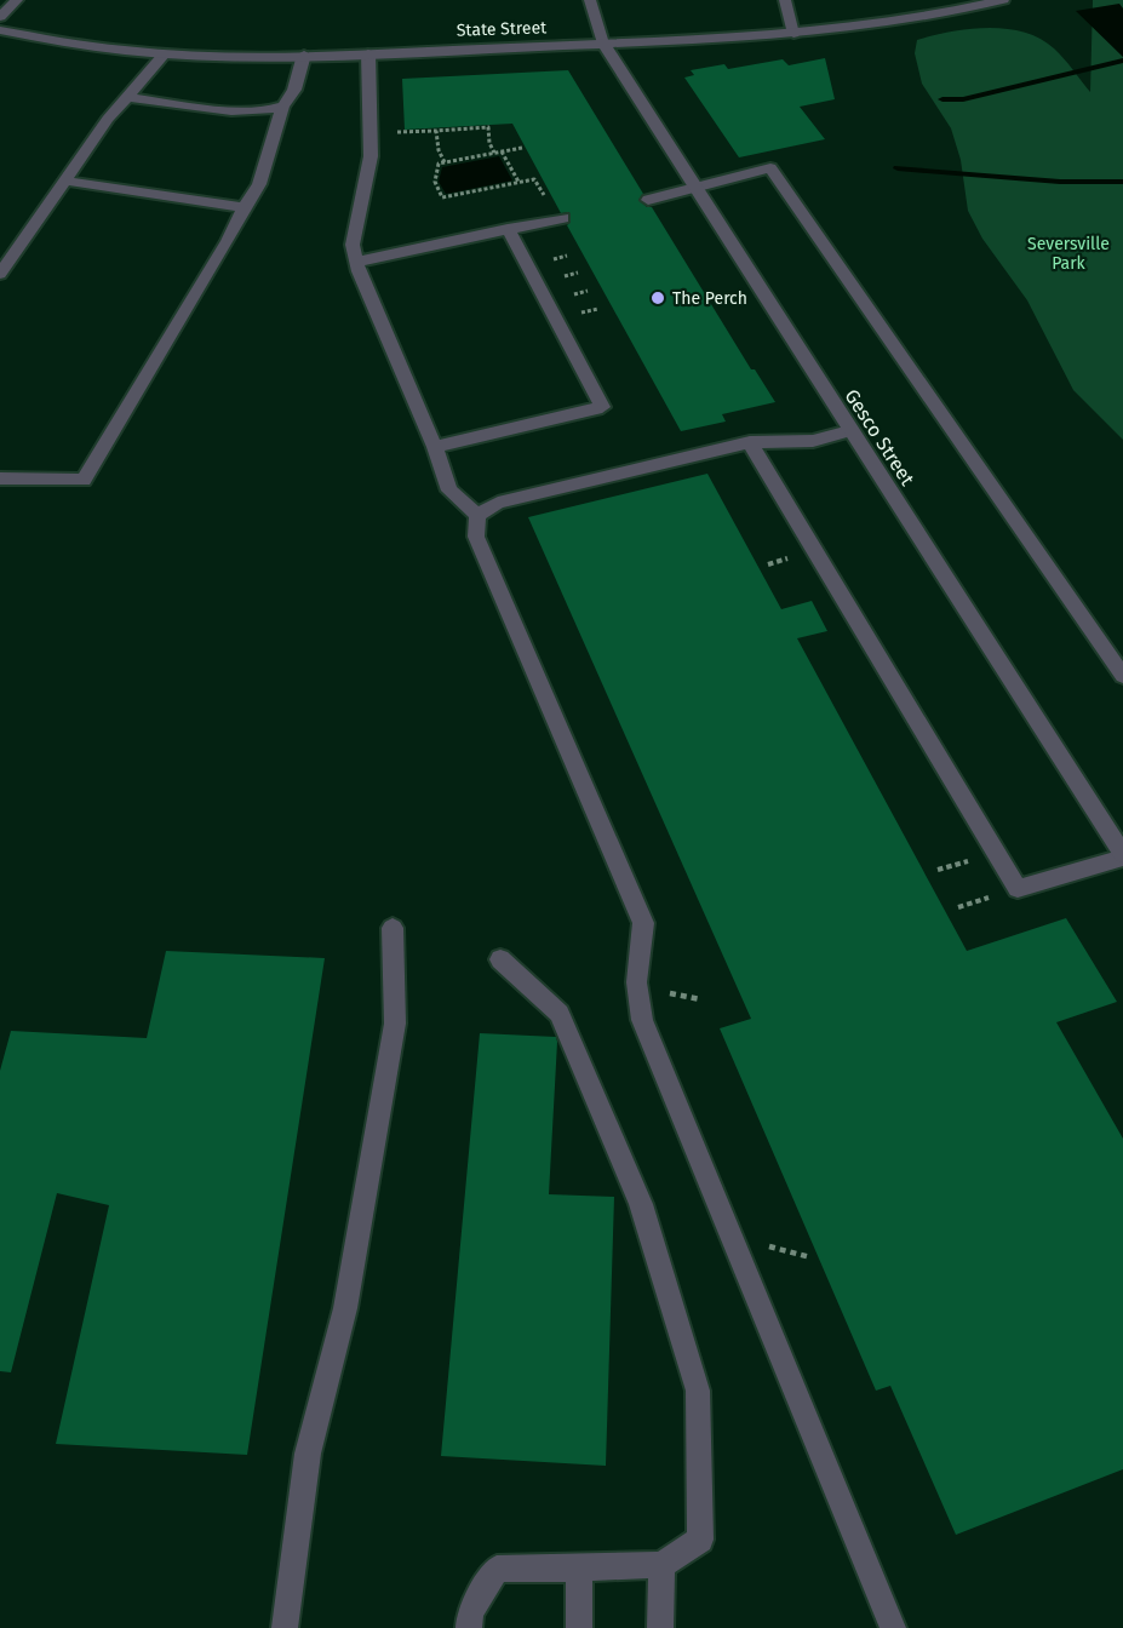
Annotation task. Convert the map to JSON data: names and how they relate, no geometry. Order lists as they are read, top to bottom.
{
  "streets": {
    "street": ["State Street", "Gesco Street"]
  },
  "crossings": [
    ["State Street", "Gesco Street"]
  ],
  "parks": ["Seversville Park"],
  "places": ["The Perch"]
}
